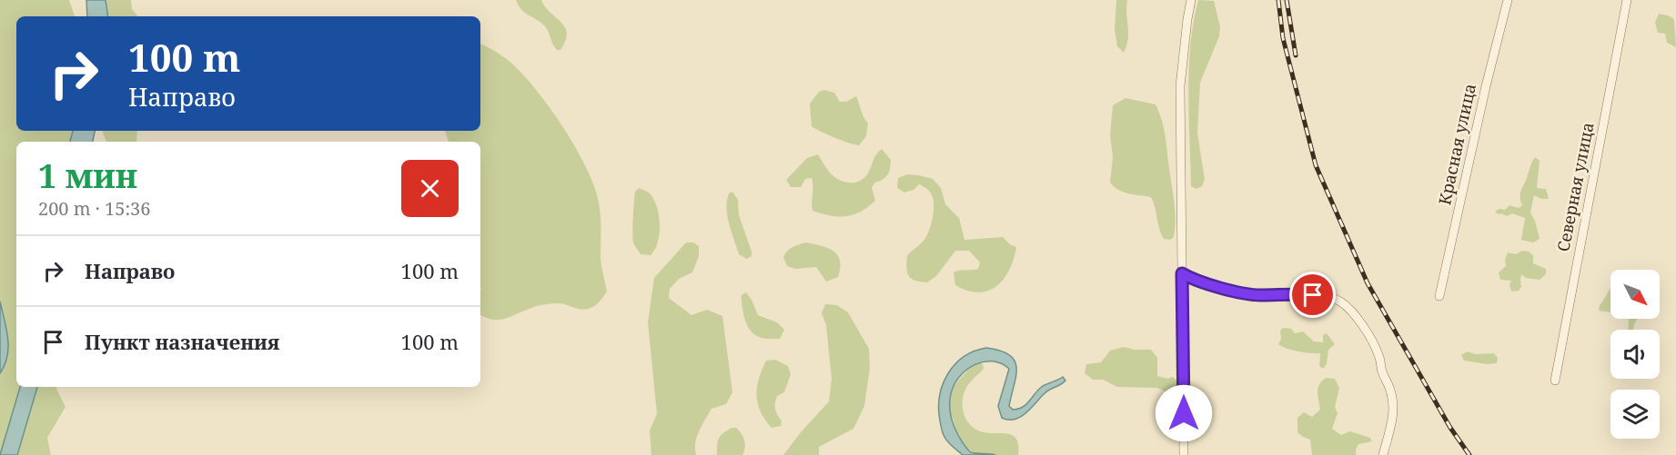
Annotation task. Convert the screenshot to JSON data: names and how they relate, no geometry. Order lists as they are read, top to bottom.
{
  "streets": {
    "street": ["Красная улица", "Северная улица"]
  },
  "north": "bottom right",
  "page": {
    "turn": ["100 m", "Направо"],
    "heading": ["1 мин", "200 m · 15:36"],
    "list": [
      {
        "name": "Направо",
        "value": "100 m"
      },
      {
        "name": "Пункт назначения",
        "value": "100 m"
      }
    ]
  }
}
